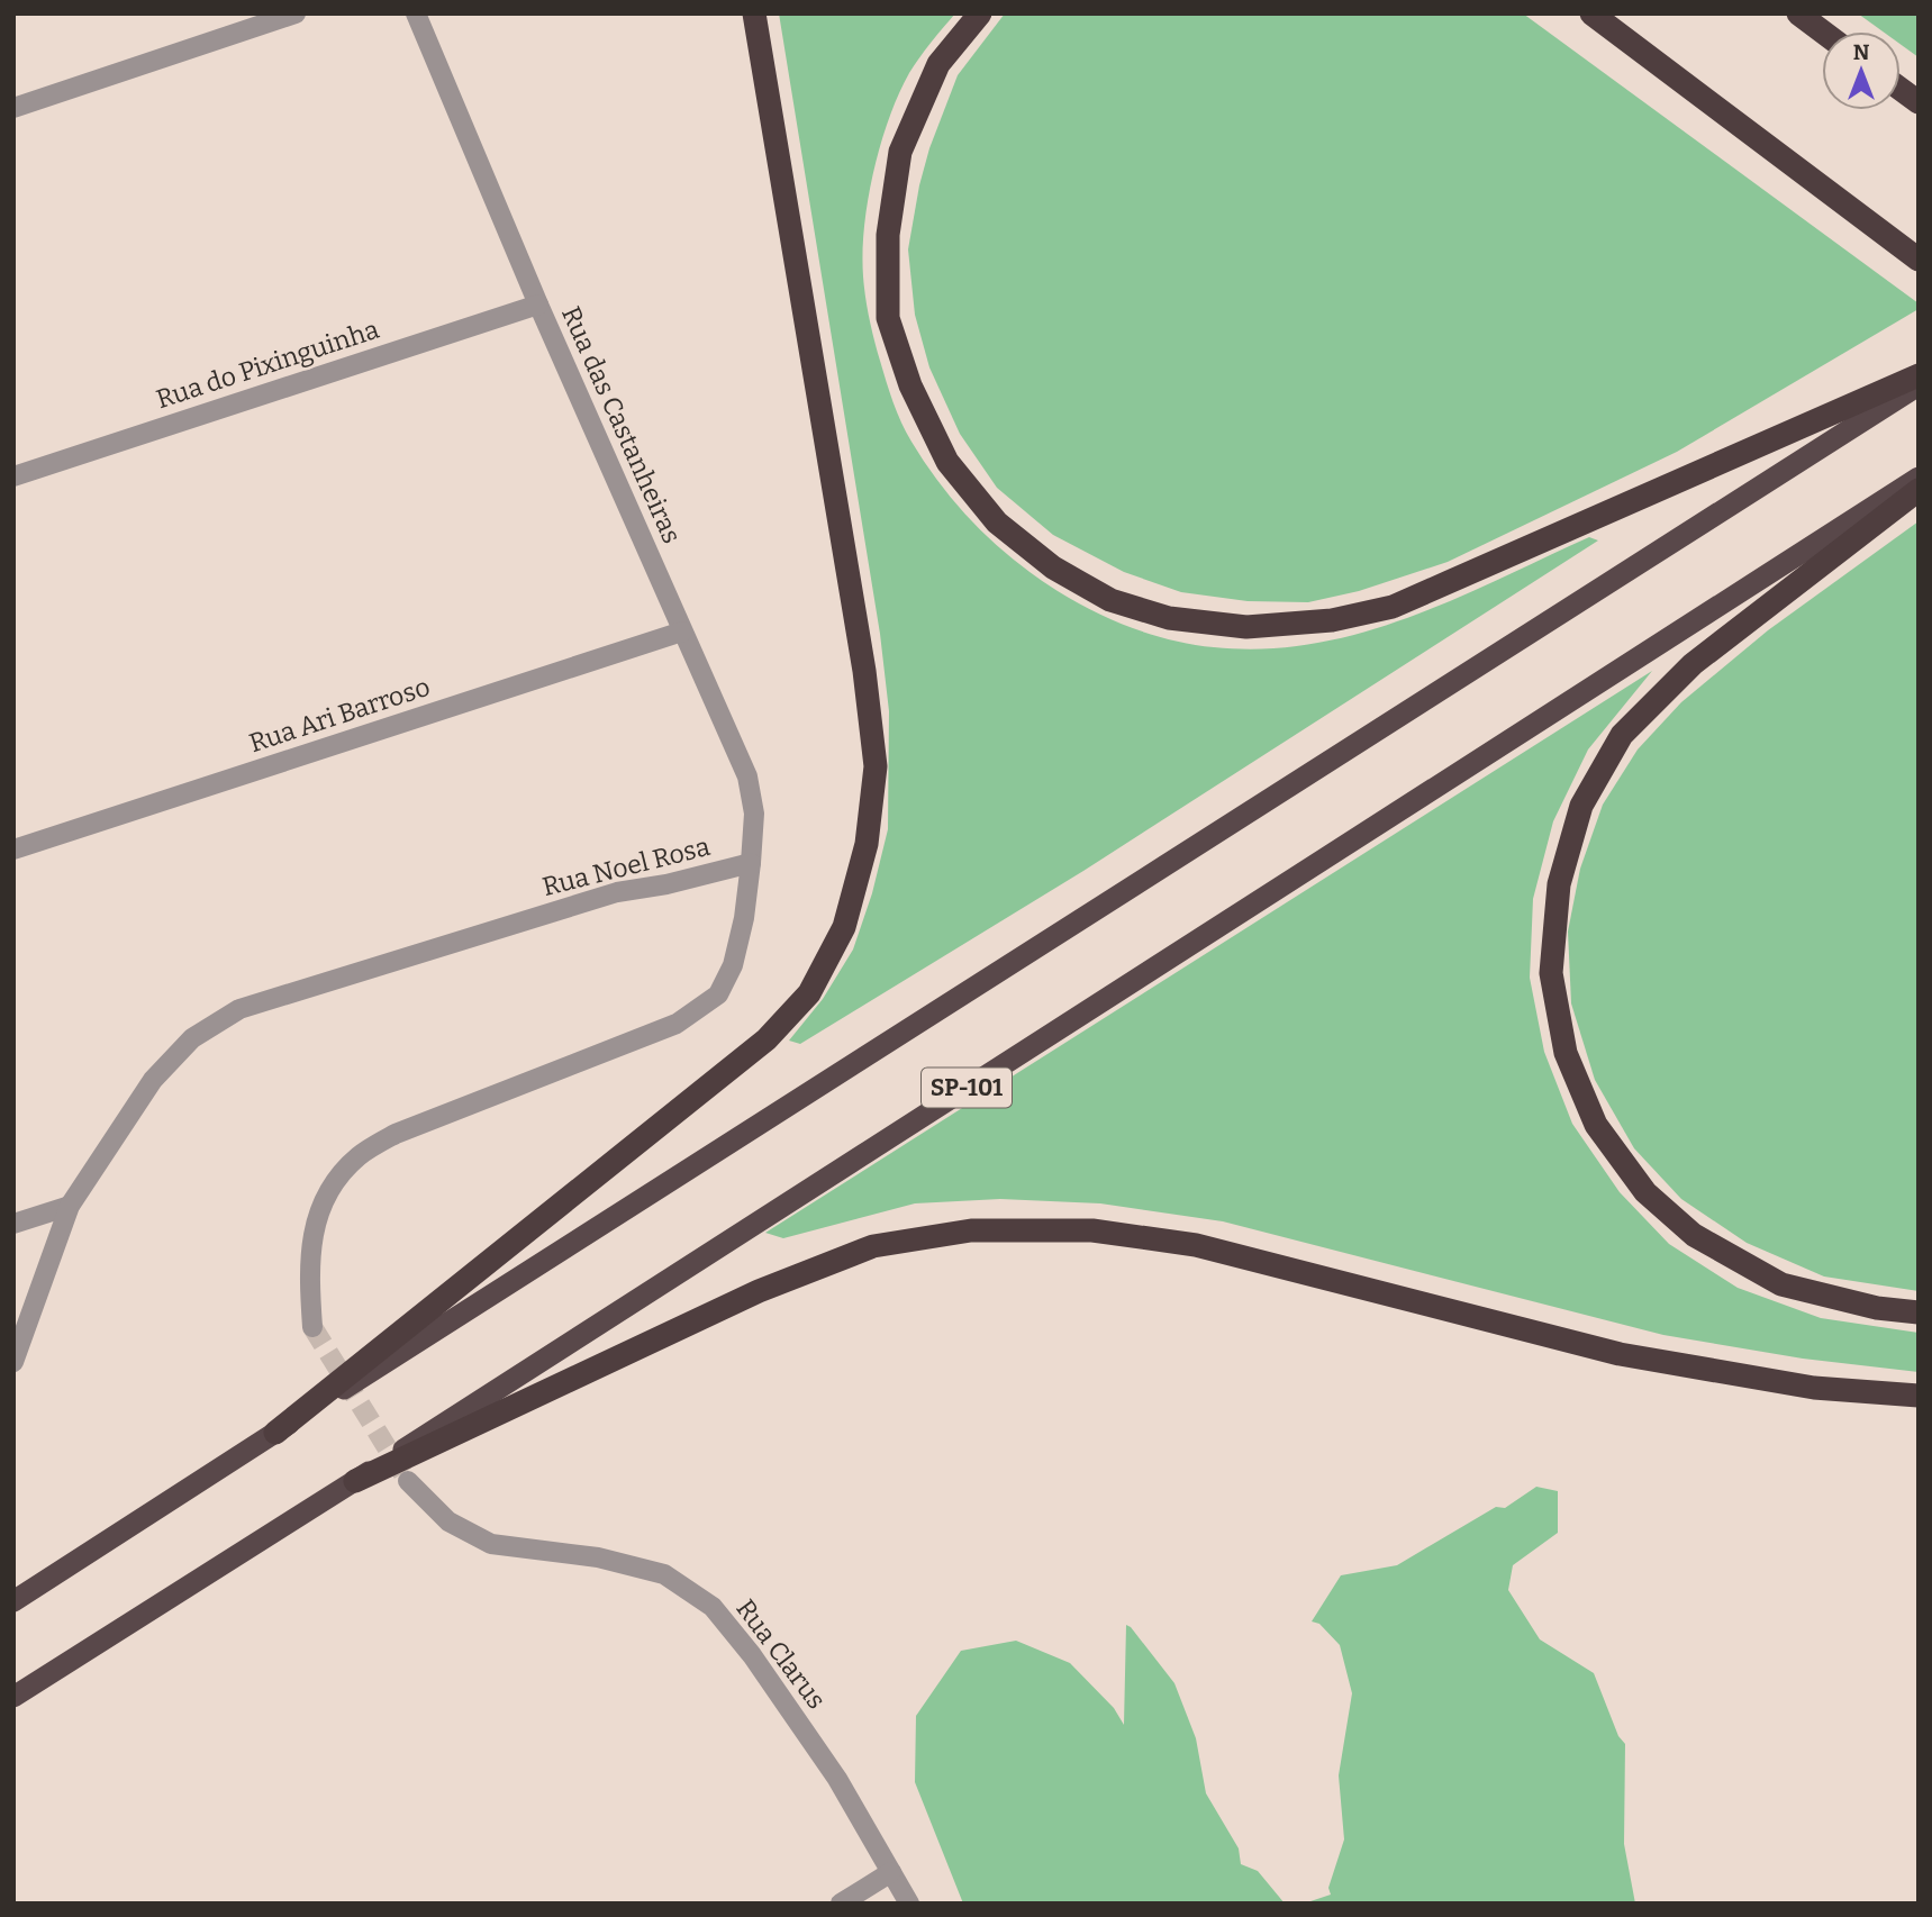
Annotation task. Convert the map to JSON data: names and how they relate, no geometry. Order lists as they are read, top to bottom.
{
  "streets": {
    "highway": ["SP-101"],
    "street": [
      "Rua do Pixinguinha",
      "Rua das Castanheiras",
      "Rua Ari Barroso",
      "Rua Noel Rosa",
      "Rua Clarus"
    ]
  },
  "crossings": [
    ["Rua do Pixinguinha", "Rua das Castanheiras"],
    ["Rua das Castanheiras", "Rua Ari Barroso"],
    ["Rua das Castanheiras", "Rua Noel Rosa"]
  ],
  "north": "top"
}
